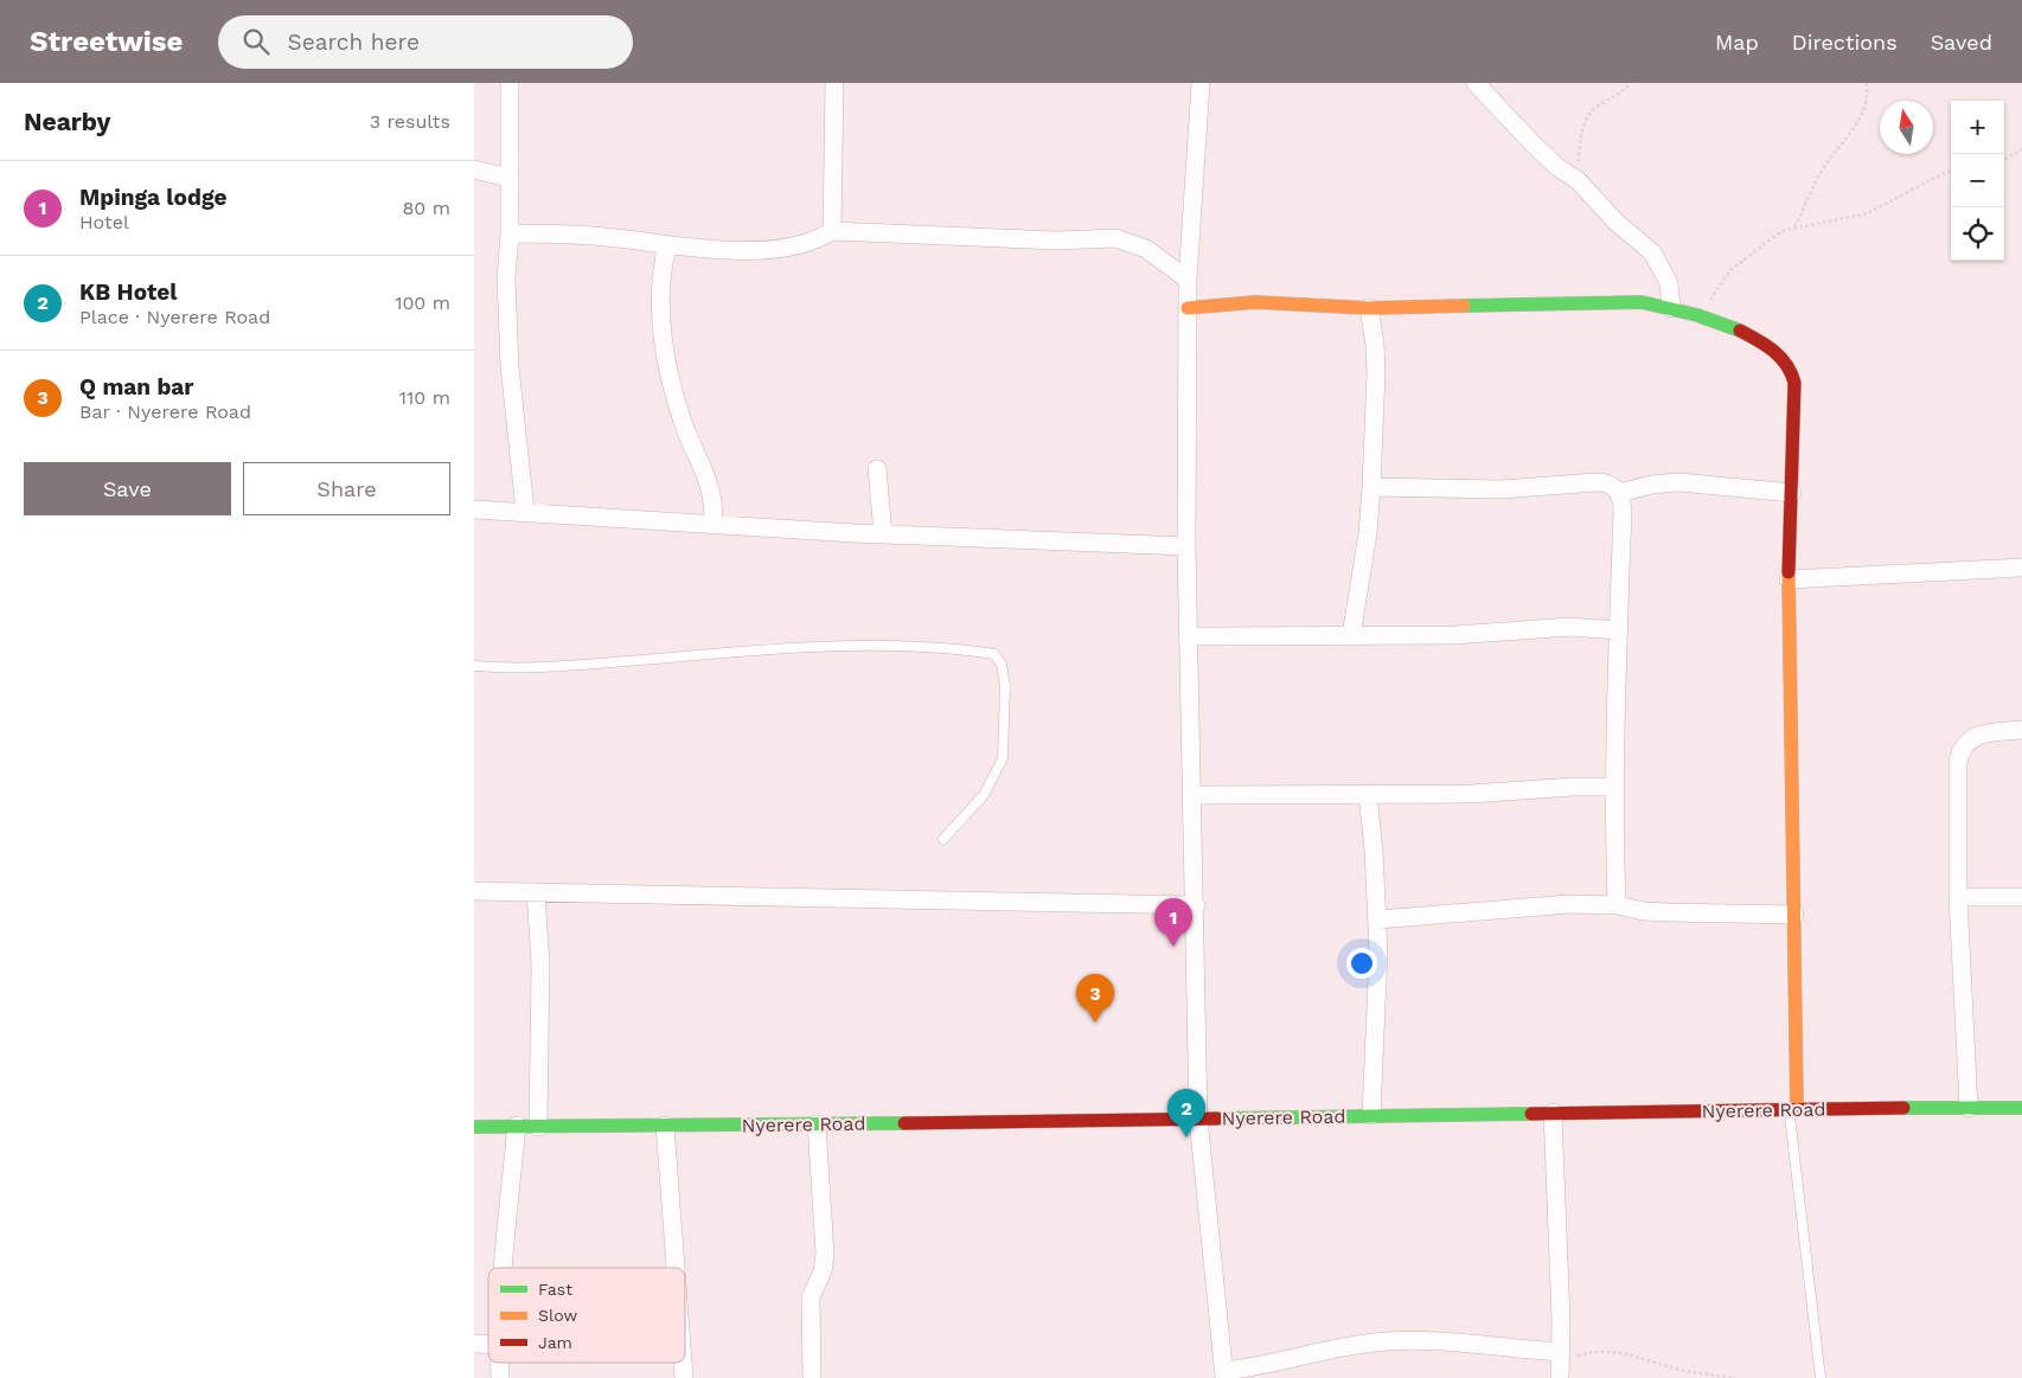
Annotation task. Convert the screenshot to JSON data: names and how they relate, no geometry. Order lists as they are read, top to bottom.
{
  "streets": {
    "main road": ["Nyerere Road"]
  },
  "legend": ["Fast", "Slow", "Jam"],
  "north": "top",
  "page": {
    "header": "Streetwise",
    "search": "Search here",
    "nav": ["Map", "Directions", "Saved"],
    "heading": ["Nearby", "3 results"],
    "map_buttons": ["+", "−"],
    "list": [
      {
        "mark": "1",
        "name": "Mpinga lodge",
        "note": "Hotel",
        "value": "80 m"
      },
      {
        "mark": "2",
        "name": "KB Hotel",
        "note": "Place · Nyerere Road",
        "value": "100 m"
      },
      {
        "mark": "3",
        "name": "Q man bar",
        "note": "Bar · Nyerere Road",
        "value": "110 m"
      }
    ],
    "buttons": ["Save", "Share"],
    "pins": ["1", "3", "2"]
  }
}
